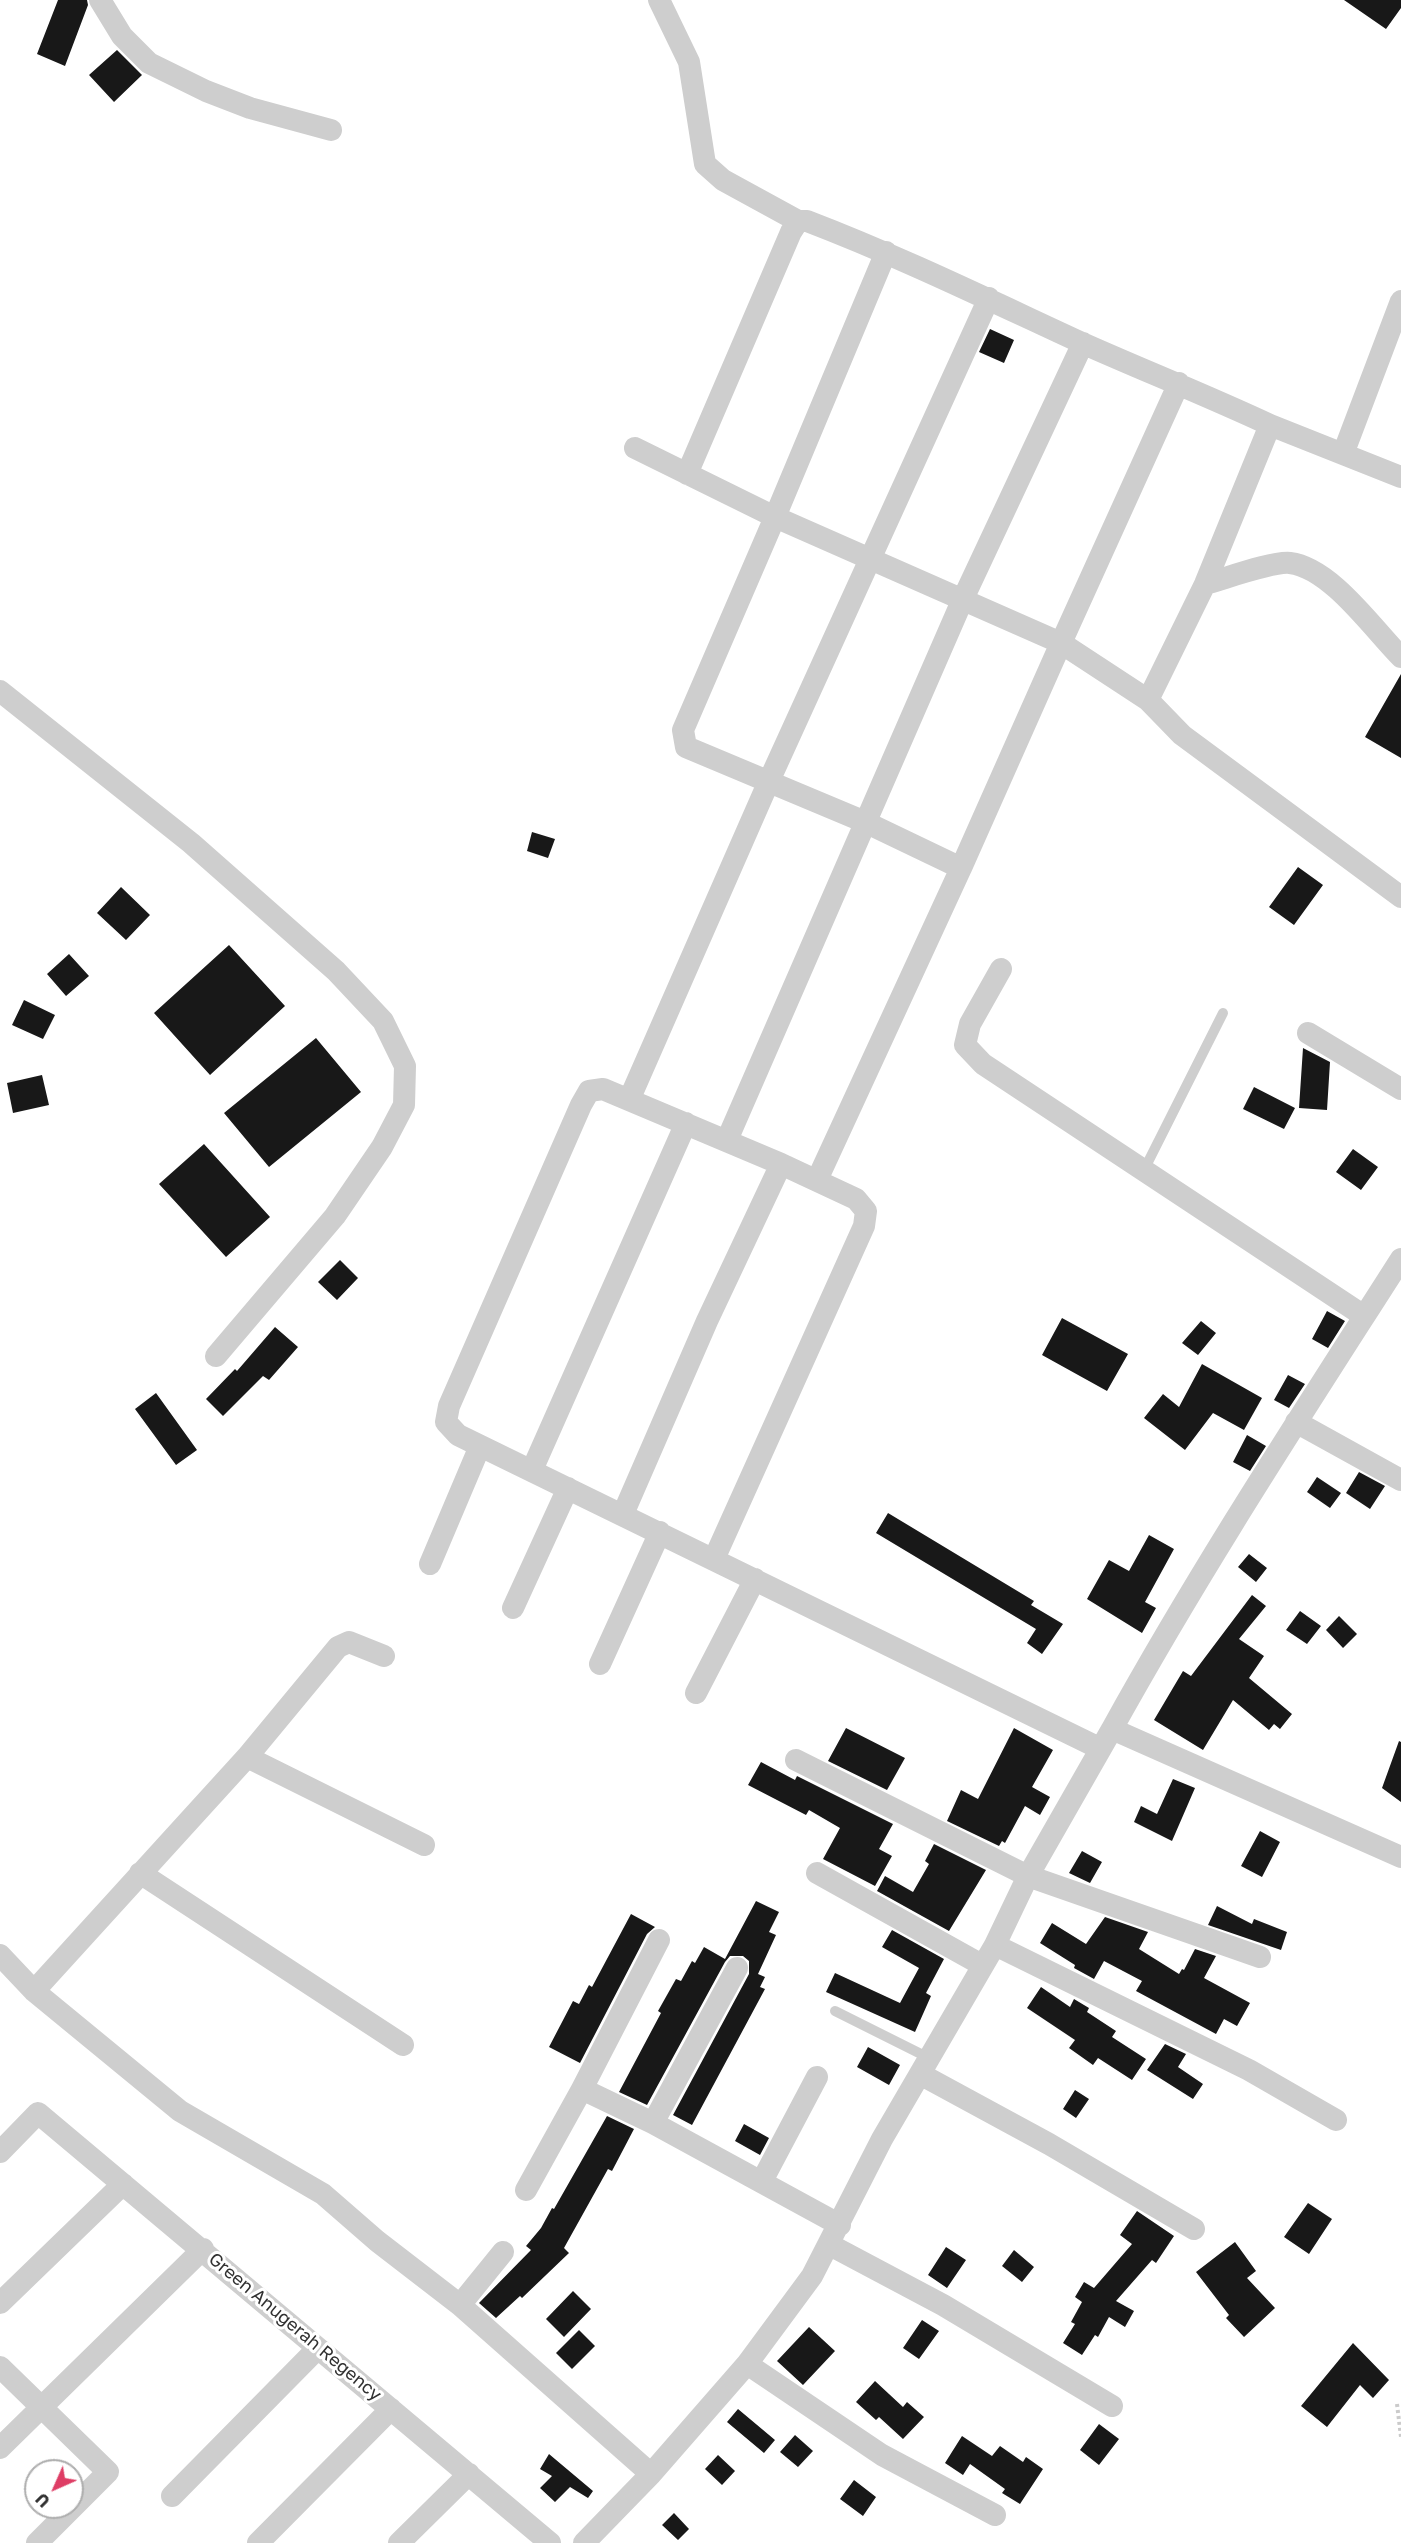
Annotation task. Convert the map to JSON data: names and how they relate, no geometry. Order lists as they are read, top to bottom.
{
  "streets": {
    "street": ["Green Anugerah Regency"]
  },
  "north": "bottom left"
}
